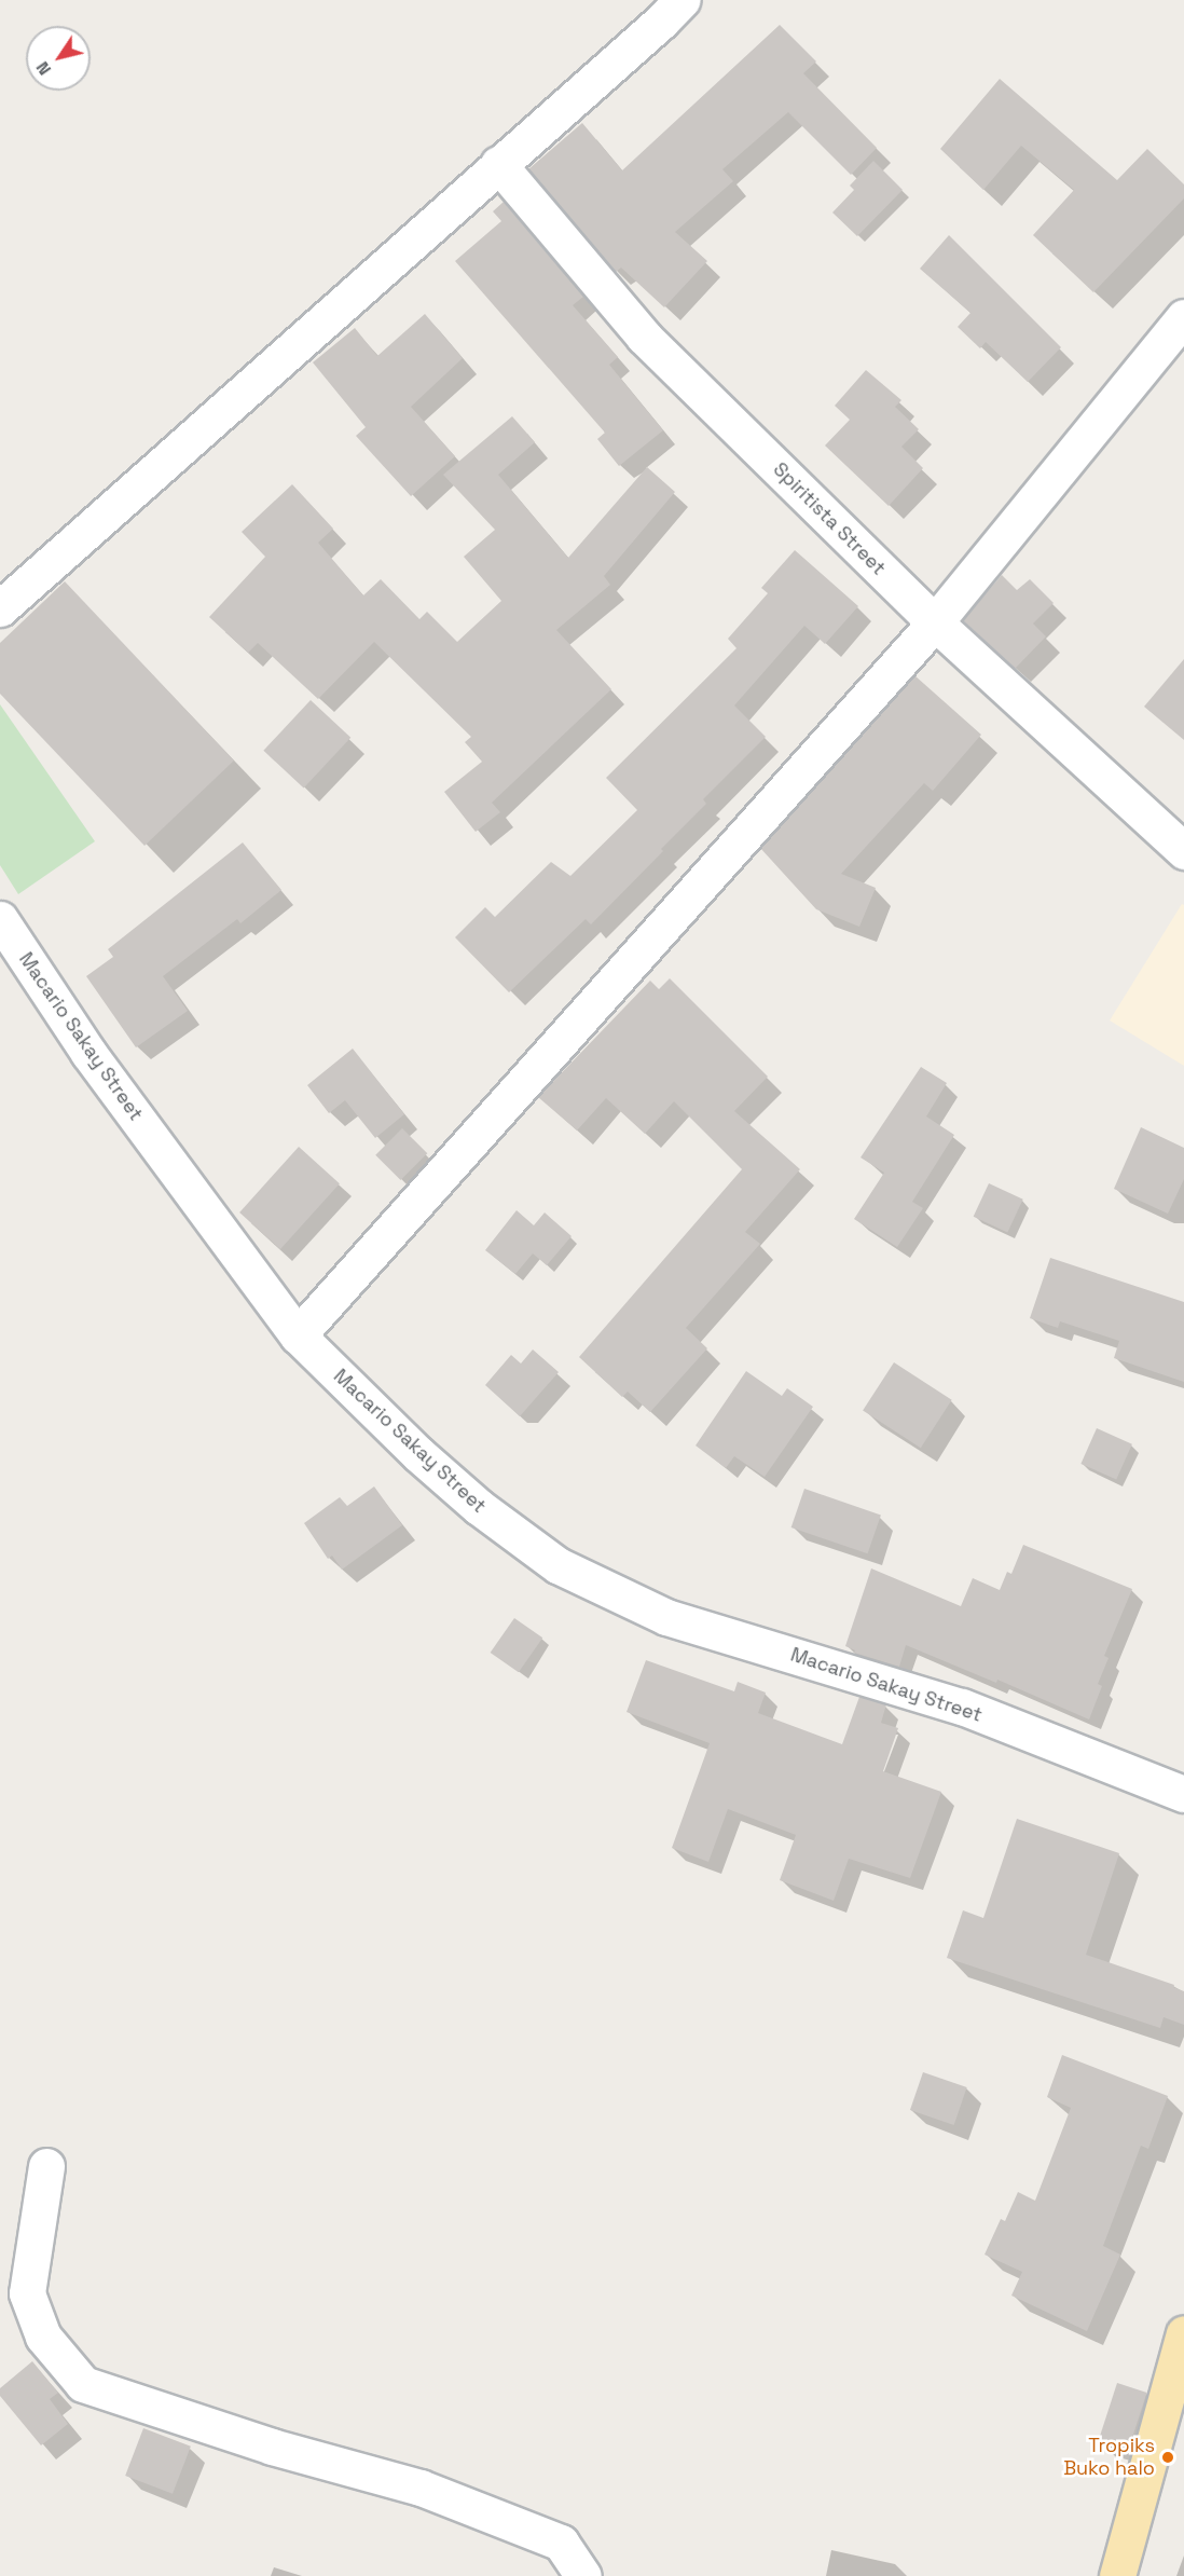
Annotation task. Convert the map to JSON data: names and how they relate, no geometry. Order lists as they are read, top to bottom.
{
  "streets": {
    "street": ["Spiritista Street", "Macario Sakay Street"]
  },
  "places": ["Tropiks Buko halo"],
  "north": "bottom left"
}
